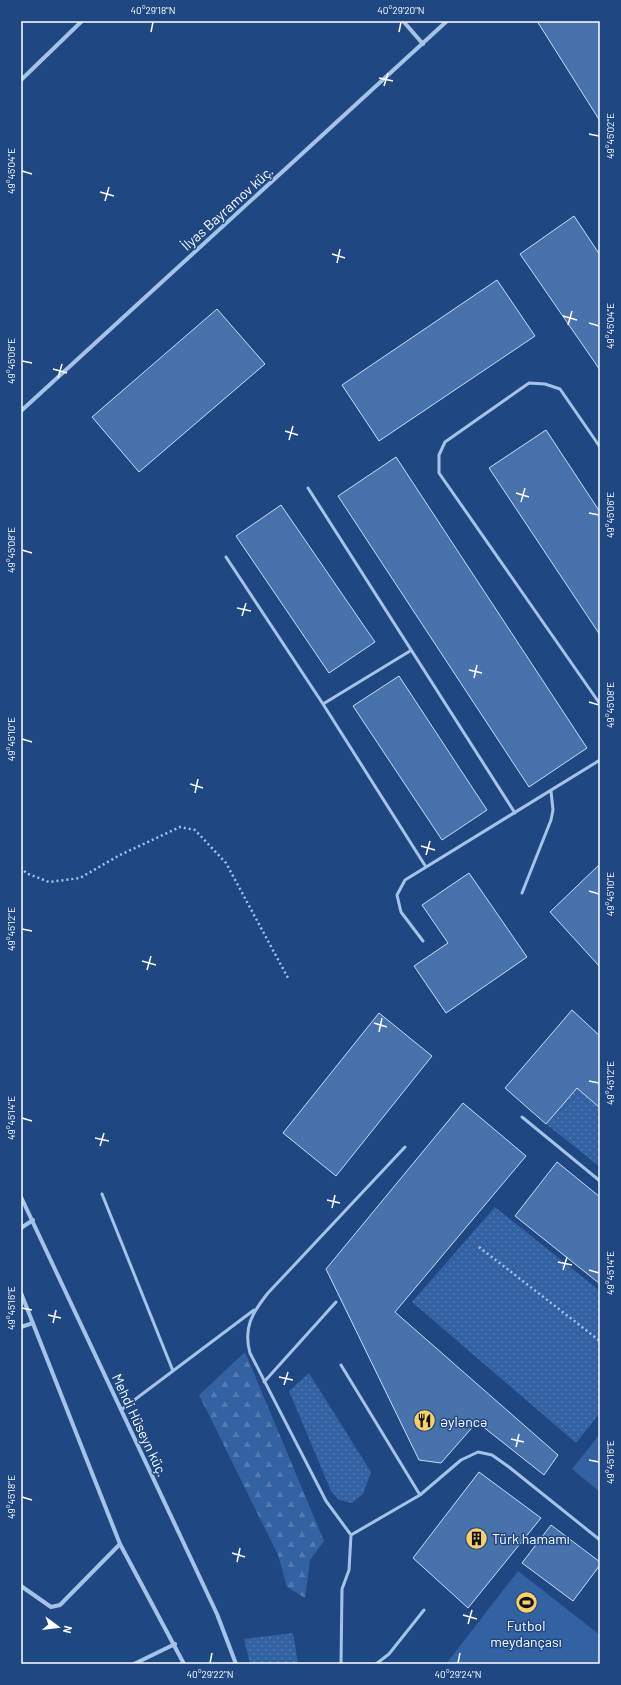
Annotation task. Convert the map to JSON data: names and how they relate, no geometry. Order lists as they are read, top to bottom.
{
  "streets": {
    "street": ["İlyas Bayramov küç.", "Mehdi Hüseyn küç."]
  },
  "places": {
    "restaurant": ["Əyləncə"],
    "building": ["Türk hamamı"],
    "sports": ["Futbol meydançası"]
  },
  "north": "right",
  "coordinates": [
    "40°29'18\"N",
    "40°29'20\"N",
    "49°45'02\"E",
    "49°45'04\"E",
    "49°45'06\"E",
    "49°45'08\"E",
    "49°45'10\"E",
    "49°45'12\"E",
    "49°45'14\"E",
    "49°45'16\"E",
    "49°45'18\"E",
    "40°29'22\"N",
    "40°29'24\"N"
  ]
}
